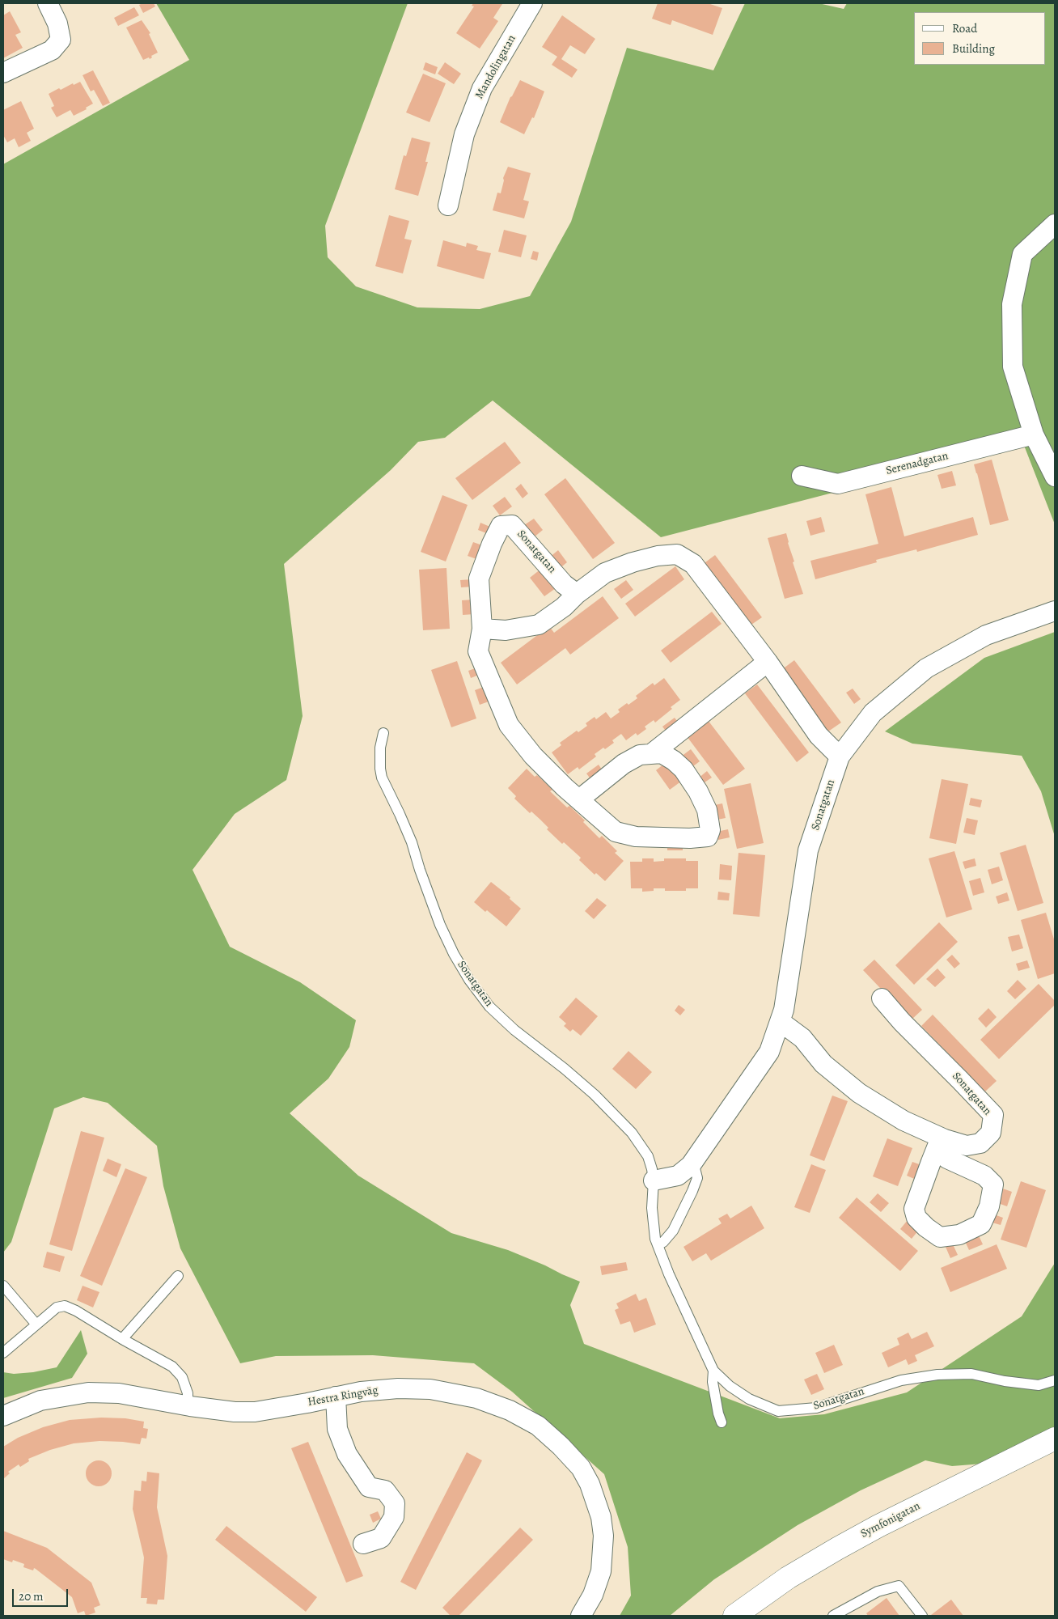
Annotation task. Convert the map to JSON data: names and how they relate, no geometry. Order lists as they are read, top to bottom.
{
  "streets": {
    "street": [
      "Mandolingatan",
      "Serenadgatan",
      "Sonatgatan",
      "Hestra Ringväg",
      "Symfonigatan"
    ]
  },
  "legend": ["Road", "Building"],
  "scale_bar": "20 m"
}
